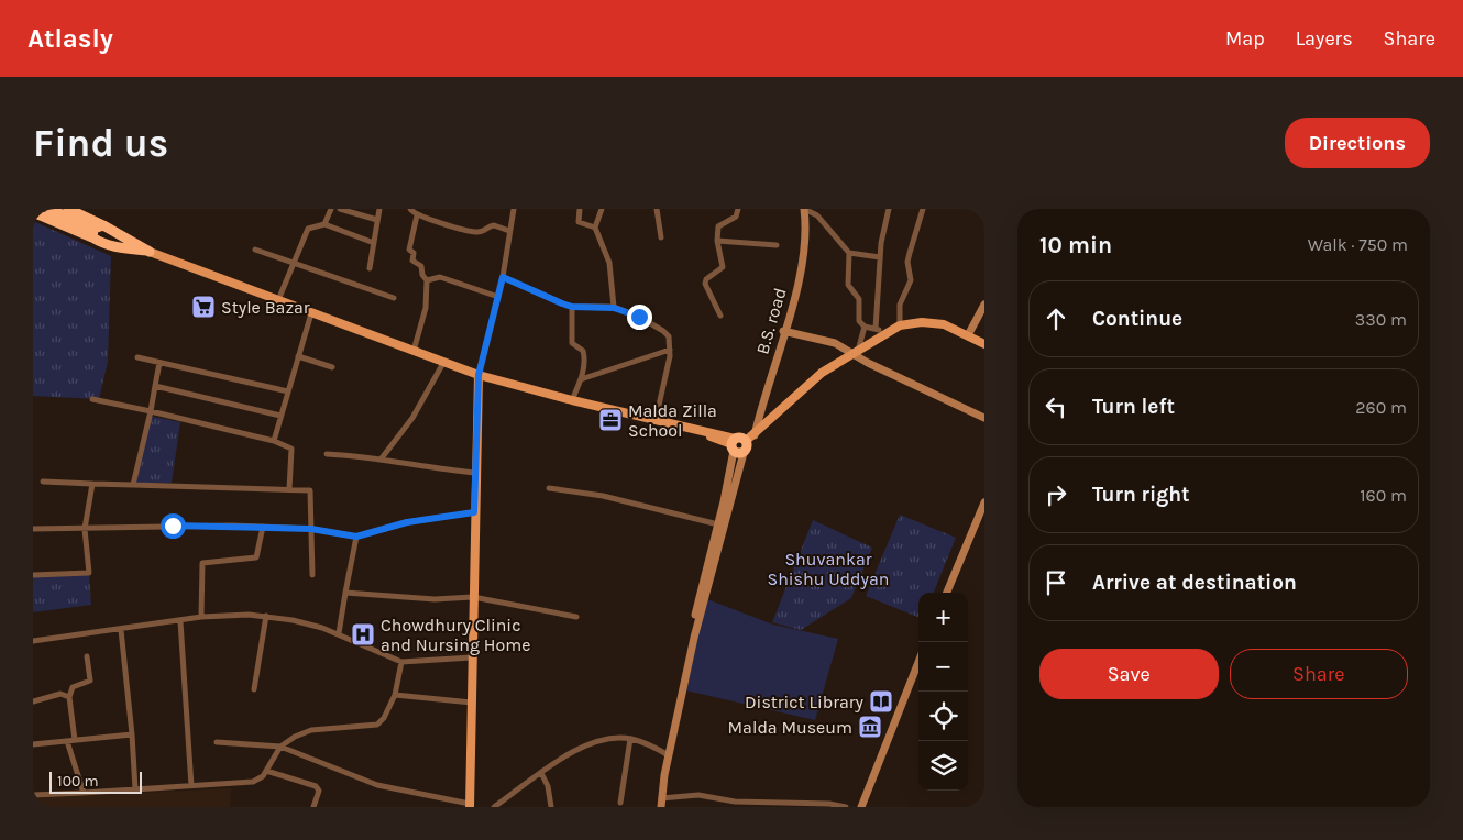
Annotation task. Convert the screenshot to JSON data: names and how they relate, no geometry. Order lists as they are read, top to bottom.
{
  "streets": {
    "street": ["B.S. road"]
  },
  "parks": ["Shuvankar Shishu Uddyan"],
  "places": {
    "supermarket": ["Style Bazar"],
    "office": ["Malda Zilla School"],
    "hospital": ["Chowdhury Clinic and Nursing Home"],
    "library": ["District Library"],
    "museum": ["Malda Museum"]
  },
  "scale_bar": "100 m",
  "page": {
    "header": "Atlasly",
    "nav": ["Map", "Layers", "Share"],
    "buttons": [
      "Directions",
      ["Save", "Share"]
    ],
    "title": "Find us",
    "heading": ["10 min", "Walk · 750 m"],
    "list": [
      ["Continue", "330 m"],
      ["Turn left", "260 m"],
      ["Turn right", "160 m"],
      "Arrive at destination"
    ],
    "map_buttons": ["+", "−"],
    "scale": "100 m"
  }
}
